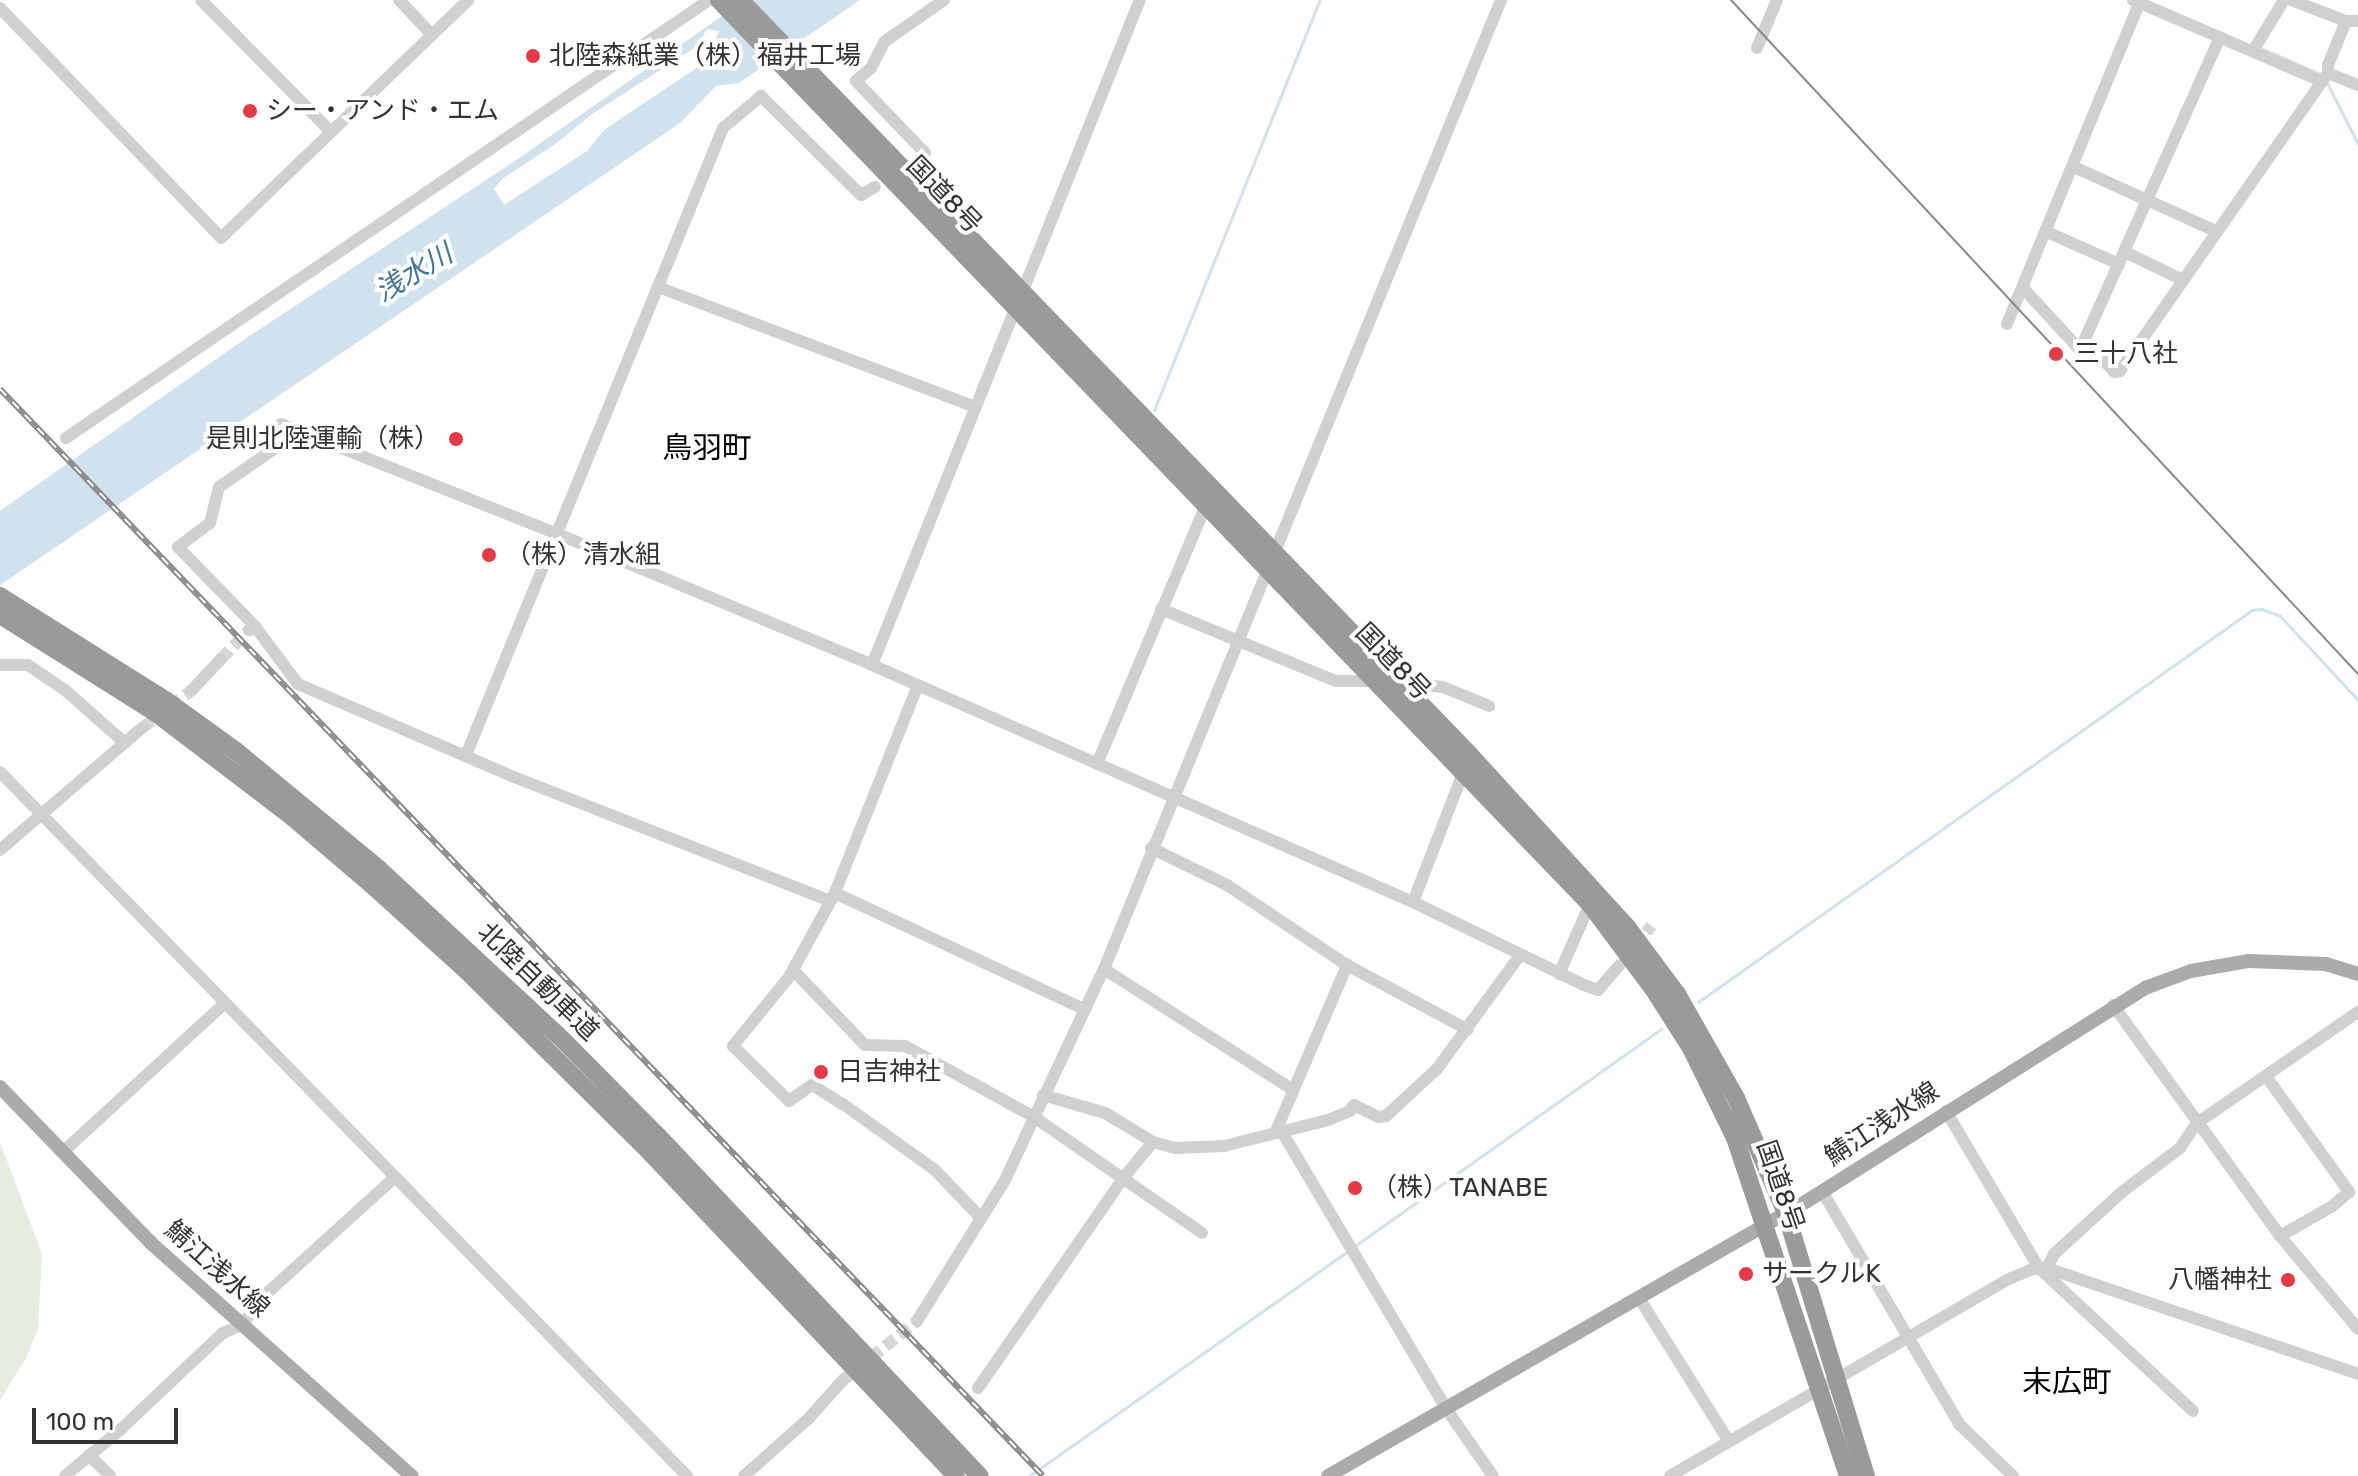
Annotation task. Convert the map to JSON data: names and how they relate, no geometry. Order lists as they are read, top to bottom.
{
  "streets": {
    "highway": ["国道8号", "北陸自動車道"],
    "main road": ["鯖江浅水線"]
  },
  "crossings": [
    ["国道8号", "鯖江浅水線"]
  ],
  "districts": ["鳥羽町", "末広町"],
  "water": ["浅水川"],
  "places": [
    "北陸森紙業（株）福井工場",
    "シー・アンド・エム",
    "三十八社",
    "是則北陸運輸（株）",
    "（株）清水組",
    "日吉神社",
    "（株）TANABE",
    "サークルK",
    "八幡神社"
  ],
  "scale_bar": "100 m"
}
